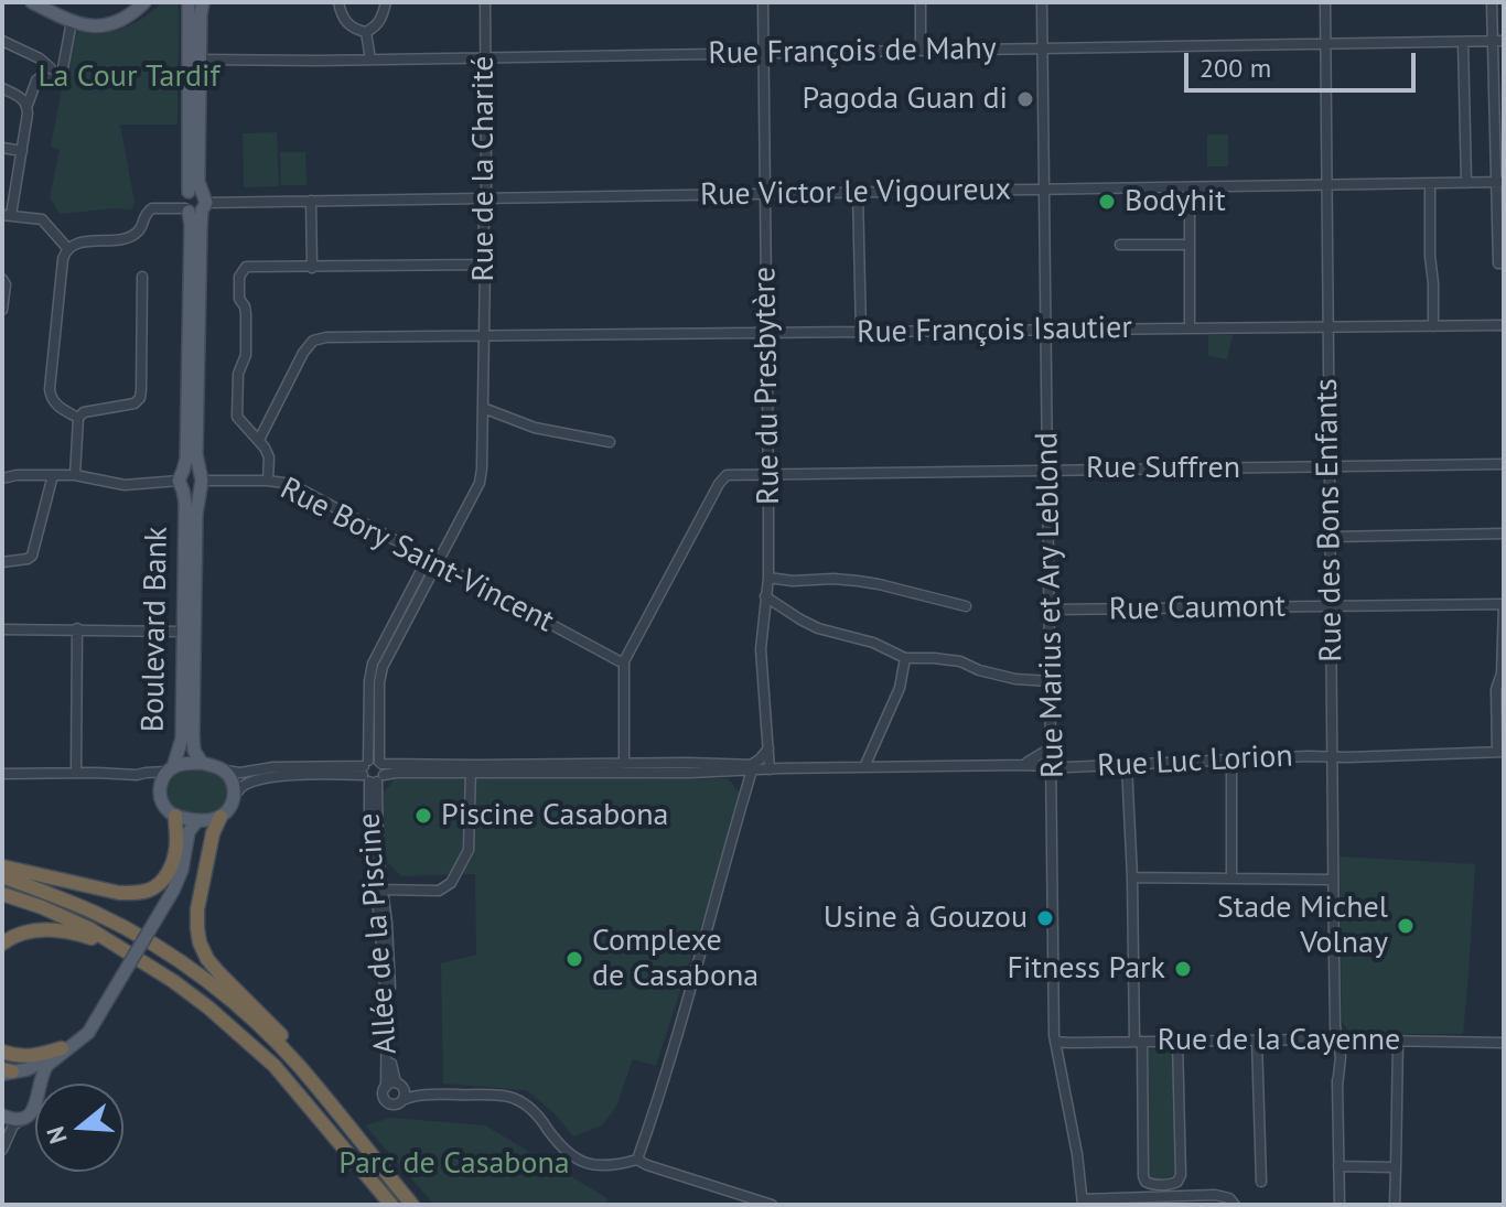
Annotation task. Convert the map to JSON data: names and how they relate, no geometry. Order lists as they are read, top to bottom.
{
  "streets": {
    "main road": ["Boulevard Bank"],
    "street": [
      "Rue François de Mahy",
      "Rue de la Charité",
      "Rue Victor le Vigoureux",
      "Rue François Isautier",
      "Rue du Presbytère",
      "Rue Suffren",
      "Rue des Bons Enfants",
      "Rue Bory Saint-Vincent",
      "Rue Marius et Ary Leblond",
      "Rue Caumont",
      "Rue Luc Lorion",
      "Allée de la Piscine",
      "Rue de la Cayenne"
    ]
  },
  "crossings": [
    ["Rue François de Mahy", "Rue de la Charité"],
    ["Rue François de Mahy", "Rue du Presbytère"],
    ["Rue François de Mahy", "Rue des Bons Enfants"],
    ["Rue François de Mahy", "Rue Marius et Ary Leblond"],
    ["Rue François de Mahy", "Boulevard Bank"],
    ["Rue de la Charité", "Rue Victor le Vigoureux"],
    ["Rue de la Charité", "Rue François Isautier"],
    ["Rue de la Charité", "Rue Bory Saint-Vincent"],
    ["Rue de la Charité", "Rue Luc Lorion"],
    ["Rue de la Charité", "Allée de la Piscine"],
    ["Rue Victor le Vigoureux", "Rue du Presbytère"],
    ["Rue Victor le Vigoureux", "Rue des Bons Enfants"],
    ["Rue Victor le Vigoureux", "Rue Marius et Ary Leblond"],
    ["Rue Victor le Vigoureux", "Boulevard Bank"],
    ["Rue François Isautier", "Rue du Presbytère"],
    ["Rue François Isautier", "Rue des Bons Enfants"],
    ["Rue François Isautier", "Rue Marius et Ary Leblond"],
    ["Rue du Presbytère", "Rue Suffren"],
    ["Rue du Presbytère", "Rue Luc Lorion"],
    ["Rue Suffren", "Rue des Bons Enfants"],
    ["Rue Suffren", "Rue Bory Saint-Vincent"],
    ["Rue Suffren", "Rue Marius et Ary Leblond"],
    ["Rue des Bons Enfants", "Rue Caumont"],
    ["Rue des Bons Enfants", "Rue Luc Lorion"],
    ["Rue des Bons Enfants", "Rue de la Cayenne"],
    ["Rue Bory Saint-Vincent", "Boulevard Bank"],
    ["Rue Marius et Ary Leblond", "Rue Caumont"],
    ["Rue Marius et Ary Leblond", "Rue Luc Lorion"],
    ["Rue Marius et Ary Leblond", "Rue de la Cayenne"],
    ["Boulevard Bank", "Rue Luc Lorion"],
    ["Rue Luc Lorion", "Allée de la Piscine"]
  ],
  "parks": ["La Cour Tardif", "Parc de Casabona"],
  "places": [
    "Pagoda Guan di",
    "Bodyhit",
    "Piscine Casabona",
    "Usine à Gouzou",
    "Stade Michel Volnay",
    "Complexe de Casabona",
    "Fitness Park"
  ],
  "scale_bar": "200 m",
  "north": "left"
}
